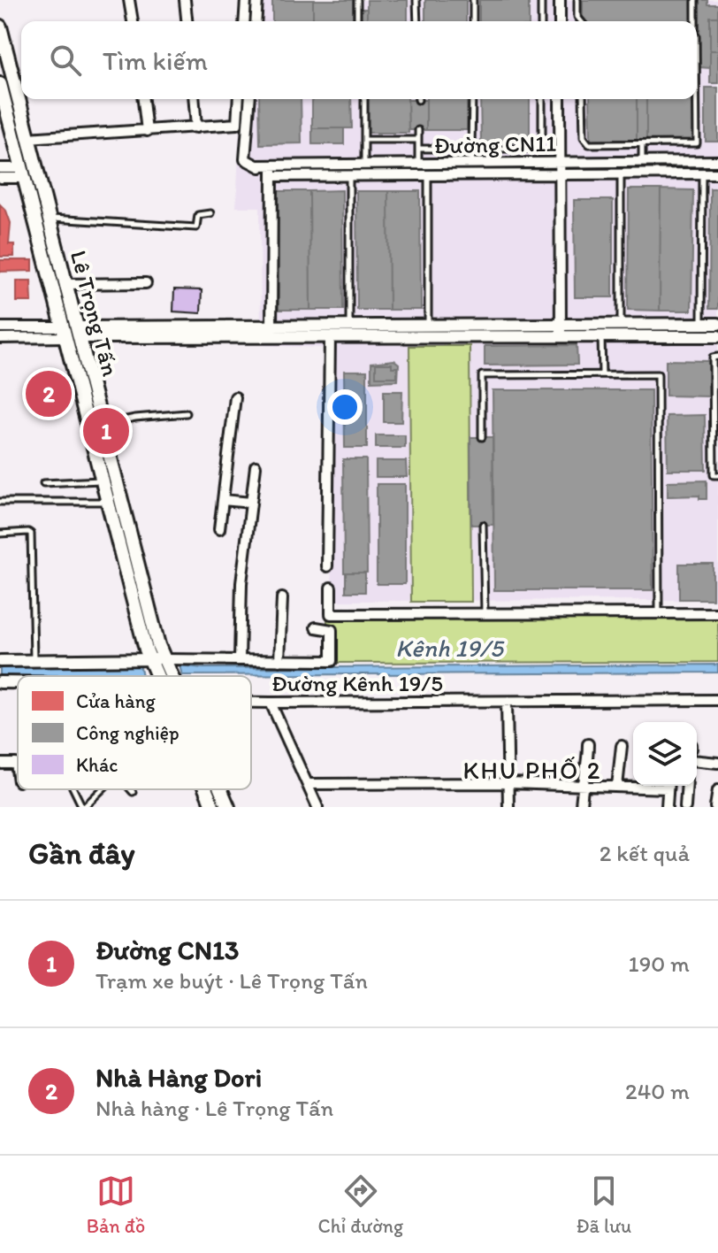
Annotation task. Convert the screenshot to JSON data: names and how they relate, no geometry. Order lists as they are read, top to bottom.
{
  "streets": {
    "main road": ["Lê Trọng Tấn"],
    "street": ["Đường CN11", "Đường Kênh 19/5"]
  },
  "districts": ["KHU PHỐ 2"],
  "water": ["Kênh 19/5"],
  "legend": ["Cửa hàng", "Công nghiệp", "Khác"],
  "page": {
    "search": "Tìm kiếm",
    "pins": ["2", "1"],
    "heading": ["Gần đây", "2 kết quả"],
    "list": [
      {
        "mark": "1",
        "name": "Đường CN13",
        "note": "Trạm xe buýt · Lê Trọng Tấn",
        "value": "190 m"
      },
      {
        "mark": "2",
        "name": "Nhà Hàng Dori",
        "note": "Nhà hàng · Lê Trọng Tấn",
        "value": "240 m"
      }
    ],
    "nav": ["Bản đồ", "Chỉ đường", "Đã lưu"]
  }
}
